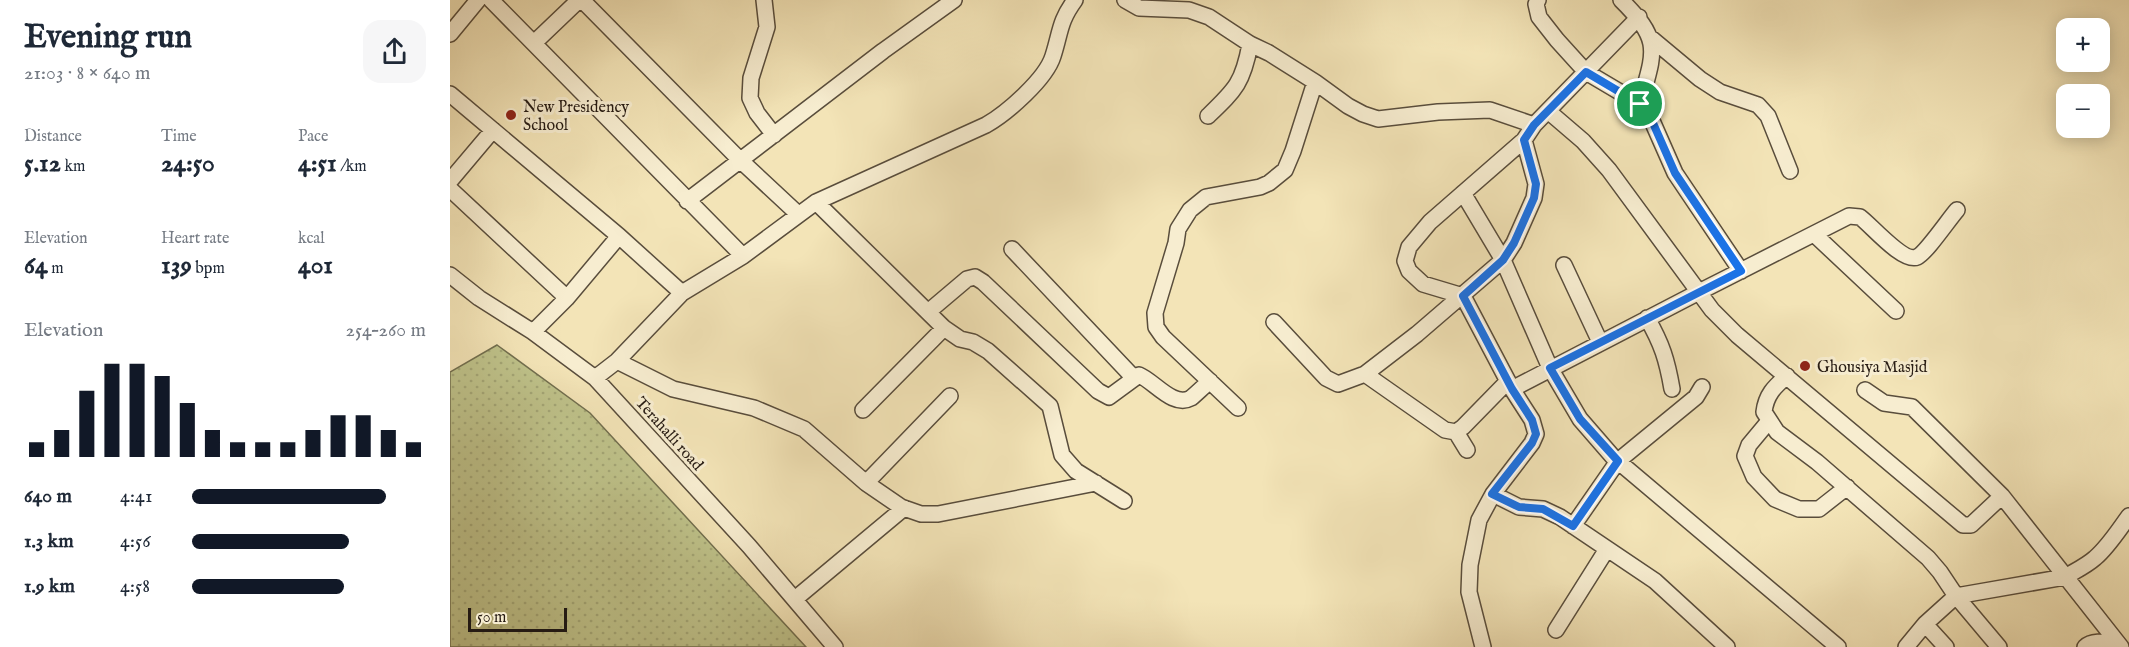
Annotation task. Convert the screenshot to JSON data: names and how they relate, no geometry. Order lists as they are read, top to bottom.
{
  "streets": {
    "street": ["Terahalli road"]
  },
  "places": ["New Presidency School", "Ghousiya Masjid"],
  "scale_bar": "50 m",
  "page": {
    "heading": ["Evening run", "21:03 · 8 × 640 m"],
    "map_buttons": ["+", "−"],
    "stats": [
      ["Distance", "5.12 km"],
      ["Time", "24:50"],
      ["Pace", "4:51 /km"],
      ["Elevation", "64 m"],
      ["Heart rate", "139 bpm"],
      ["kcal", "401"]
    ],
    "chart": ["Elevation", "254–260 m"],
    "list": [
      {
        "name": "640 m",
        "note": "4:41"
      },
      {
        "name": "1.3 km",
        "note": "4:56"
      },
      {
        "name": "1.9 km",
        "note": "4:58"
      }
    ],
    "scale": "50 m"
  }
}
